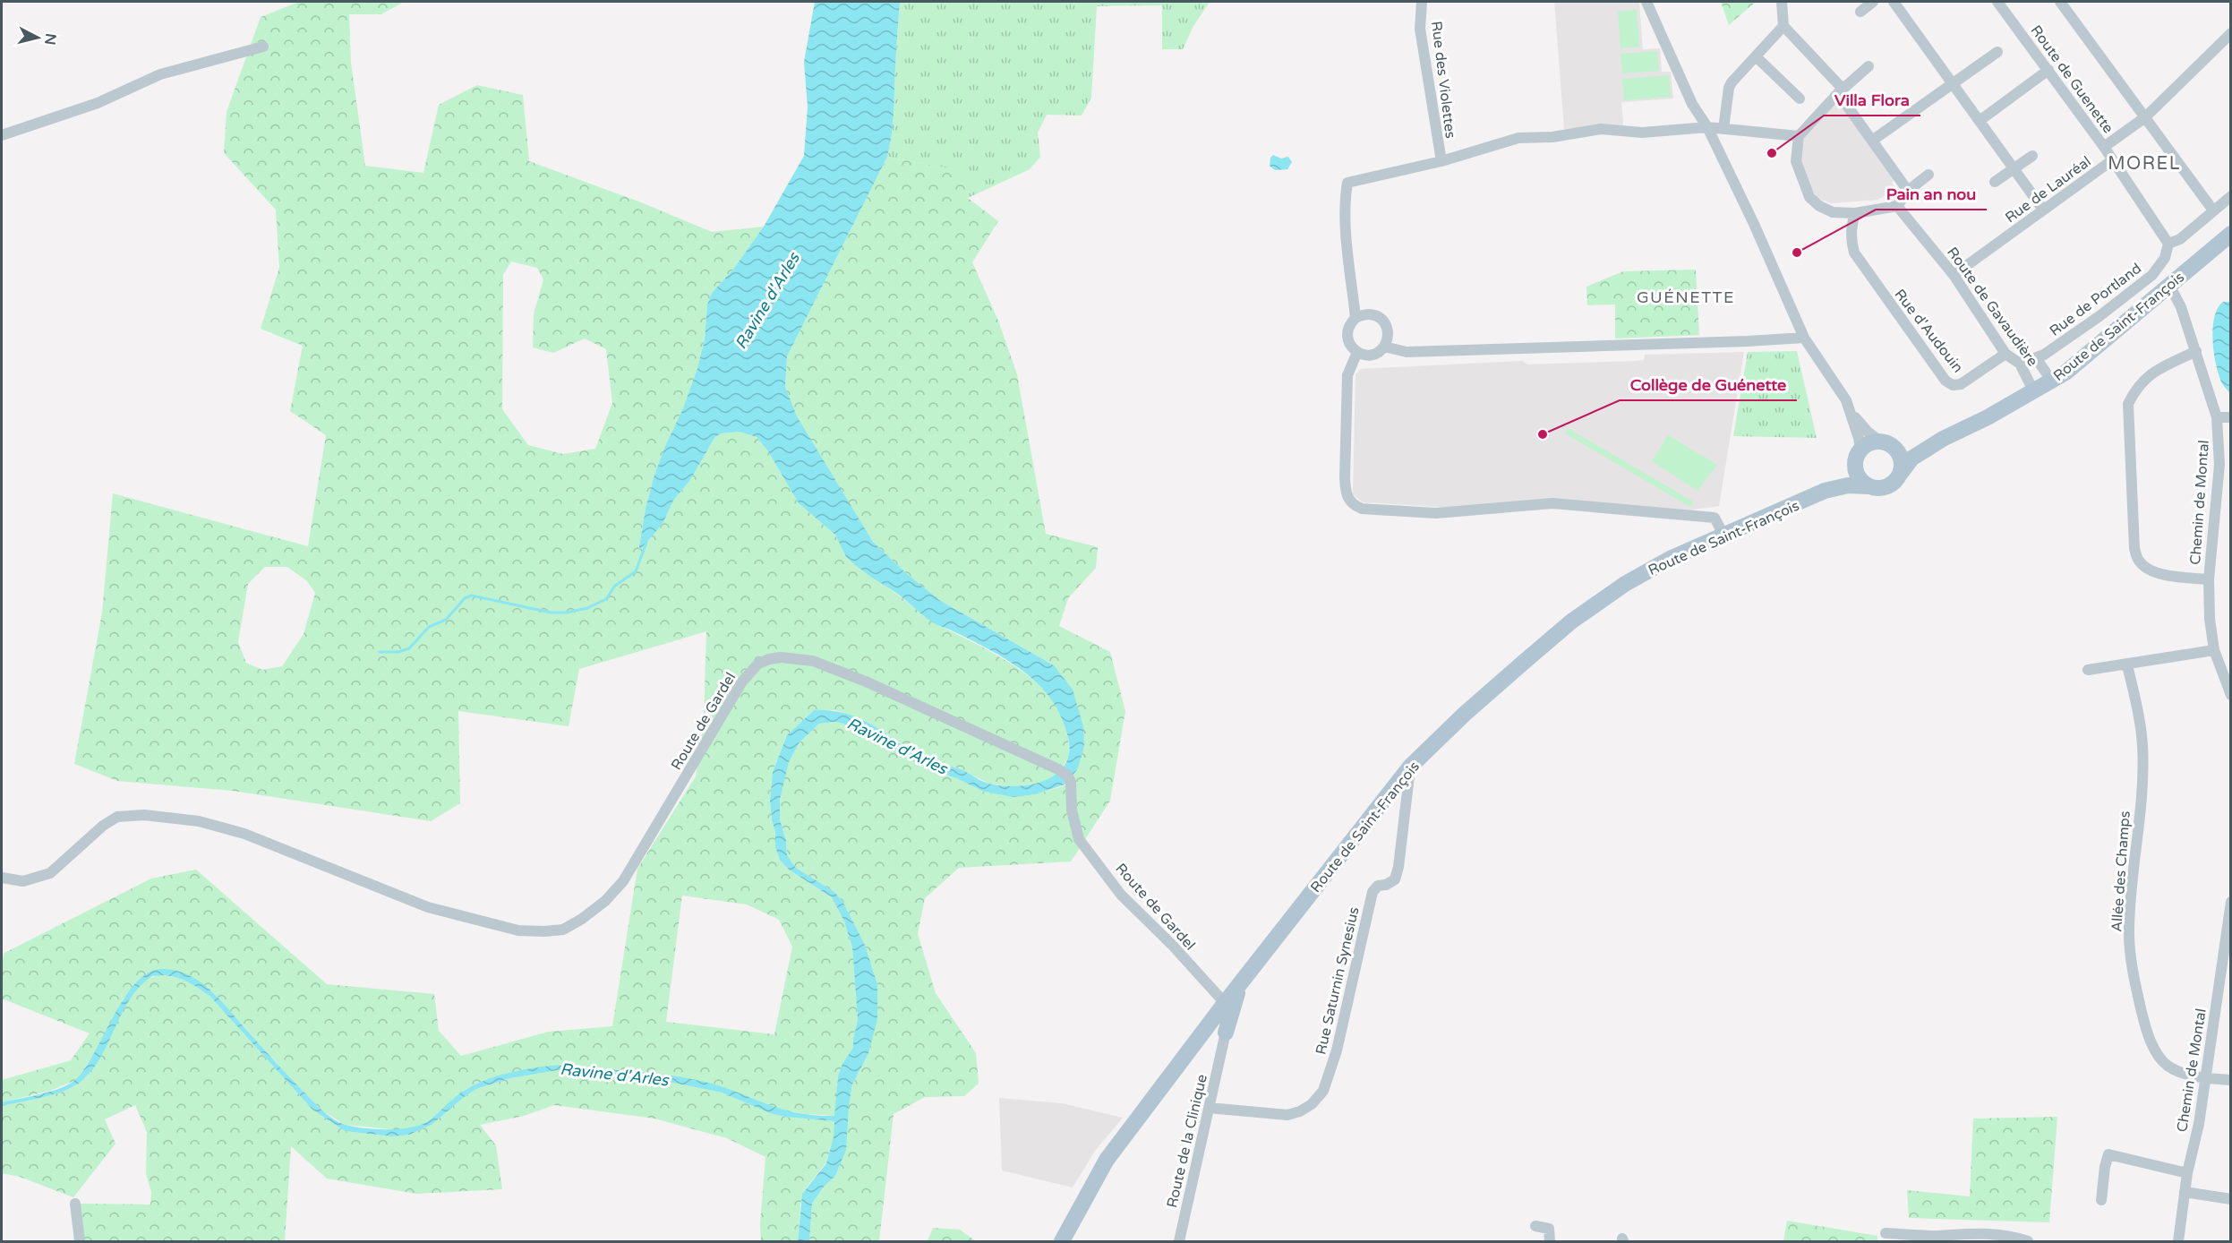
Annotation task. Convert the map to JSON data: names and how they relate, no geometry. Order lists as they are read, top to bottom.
{
  "streets": {
    "main road": ["Route de Saint-François"],
    "street": [
      "Route de Guenette",
      "Rue des Violettes",
      "Rue de Lauréal",
      "Rue de Portland",
      "Route de Gavaudière",
      "Rue d'Audouin",
      "Chemin de Montal",
      "Route de Gardel",
      "Allée des Champs",
      "Rue Saturnin Synesius",
      "Route de la Clinique"
    ]
  },
  "crossings": [
    ["Route de Guenette", "Rue de Lauréal"],
    ["Rue de Lauréal", "Route de Gavaudière"],
    ["Rue de Portland", "Route de Gavaudière"],
    ["Route de Gavaudière", "Route de Saint-François"],
    ["Route de Gavaudière", "Rue d'Audouin"],
    ["Route de Saint-François", "Chemin de Montal"],
    ["Route de Saint-François", "Route de Gardel"],
    ["Route de Saint-François", "Rue Saturnin Synesius"],
    ["Chemin de Montal", "Allée des Champs"],
    ["Rue Saturnin Synesius", "Route de la Clinique"]
  ],
  "districts": ["MOREL", "GUÉNETTE"],
  "water": ["Ravine d'Arles"],
  "places": ["Villa Flora", "Pain an nou", "Collège de Guénette"],
  "north": "right"
}
